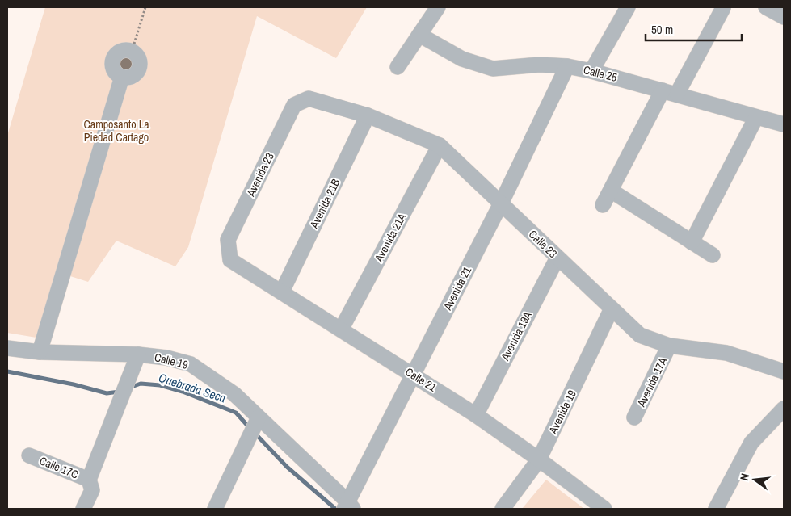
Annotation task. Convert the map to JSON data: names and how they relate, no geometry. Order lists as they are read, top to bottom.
{
  "streets": {
    "street": [
      "Calle 25",
      "Avenida 23",
      "Avenida 21B",
      "Avenida 21A",
      "Calle 23",
      "Avenida 21",
      "Avenida 19A",
      "Calle 19",
      "Calle 21",
      "Avenida 17A",
      "Avenida 19",
      "Calle 17C"
    ]
  },
  "crossings": [
    ["Calle 25", "Avenida 21"],
    ["Avenida 23", "Calle 23"],
    ["Avenida 23", "Calle 21"],
    ["Avenida 21B", "Calle 23"],
    ["Avenida 21B", "Calle 21"],
    ["Avenida 21A", "Calle 23"],
    ["Avenida 21A", "Calle 21"],
    ["Calle 23", "Avenida 21"],
    ["Calle 23", "Avenida 19A"],
    ["Calle 23", "Avenida 17A"],
    ["Calle 23", "Avenida 19"],
    ["Avenida 21", "Calle 19"],
    ["Avenida 21", "Calle 21"],
    ["Avenida 19A", "Calle 21"],
    ["Calle 21", "Avenida 19"]
  ],
  "water": ["Quebrada Seca"],
  "parks": ["Camposanto La Piedad Cartago"],
  "scale_bar": "50 m",
  "north": "left"
}
